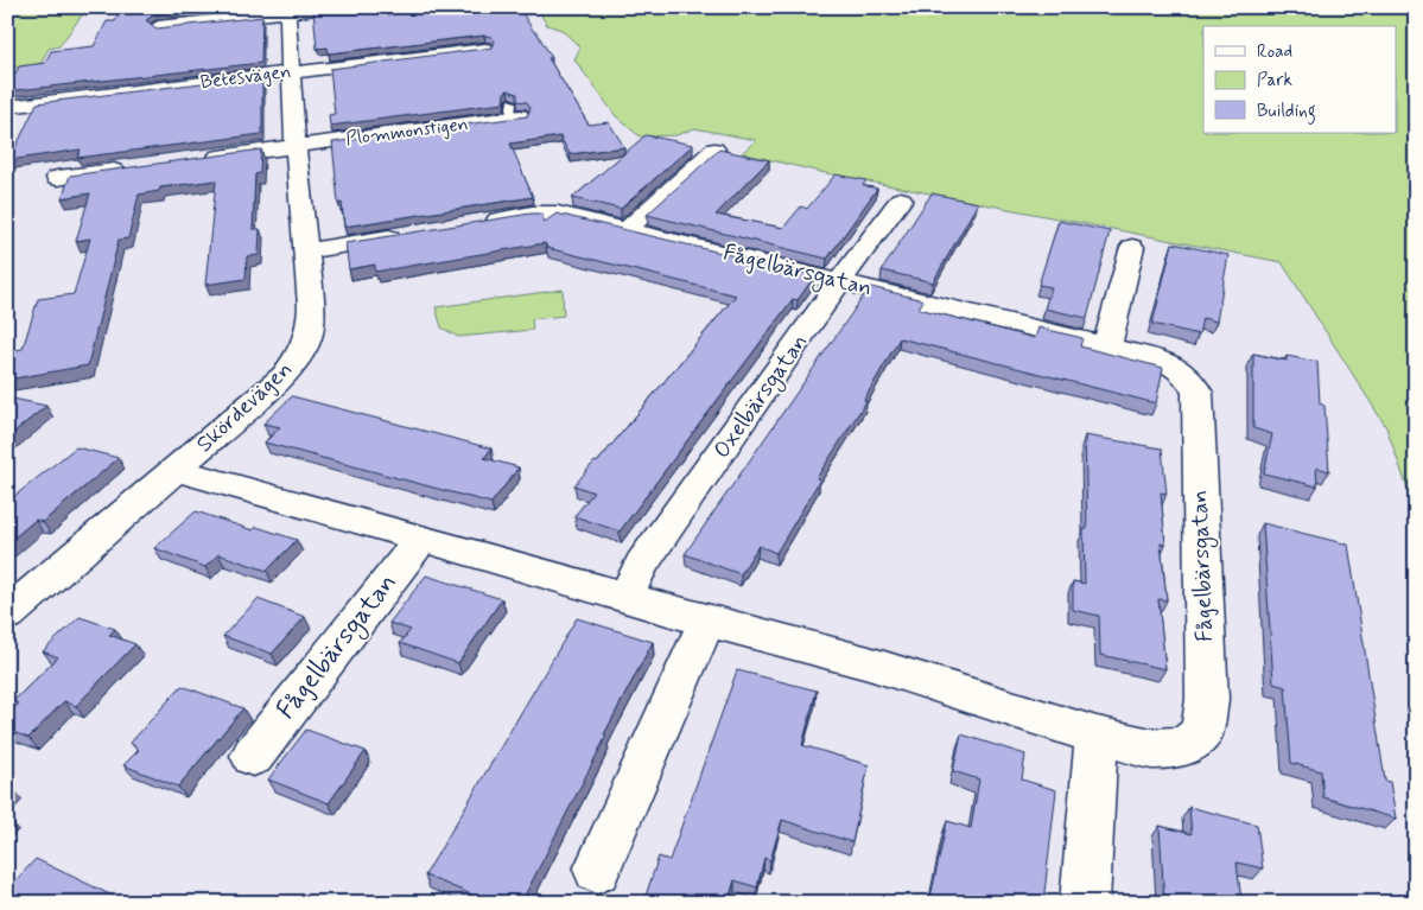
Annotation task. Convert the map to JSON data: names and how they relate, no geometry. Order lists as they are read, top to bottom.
{
  "streets": {
    "street": [
      "Betesvägen",
      "Plommonstigen",
      "Fågelbärsgatan",
      "Oxelbärsgatan",
      "Skördevägen"
    ]
  },
  "crossings": [
    ["Betesvägen", "Skördevägen"],
    ["Plommonstigen", "Skördevägen"],
    ["Fågelbärsgatan", "Oxelbärsgatan"],
    ["Fågelbärsgatan", "Skördevägen"]
  ],
  "legend": ["Road", "Park", "Building"]
}
